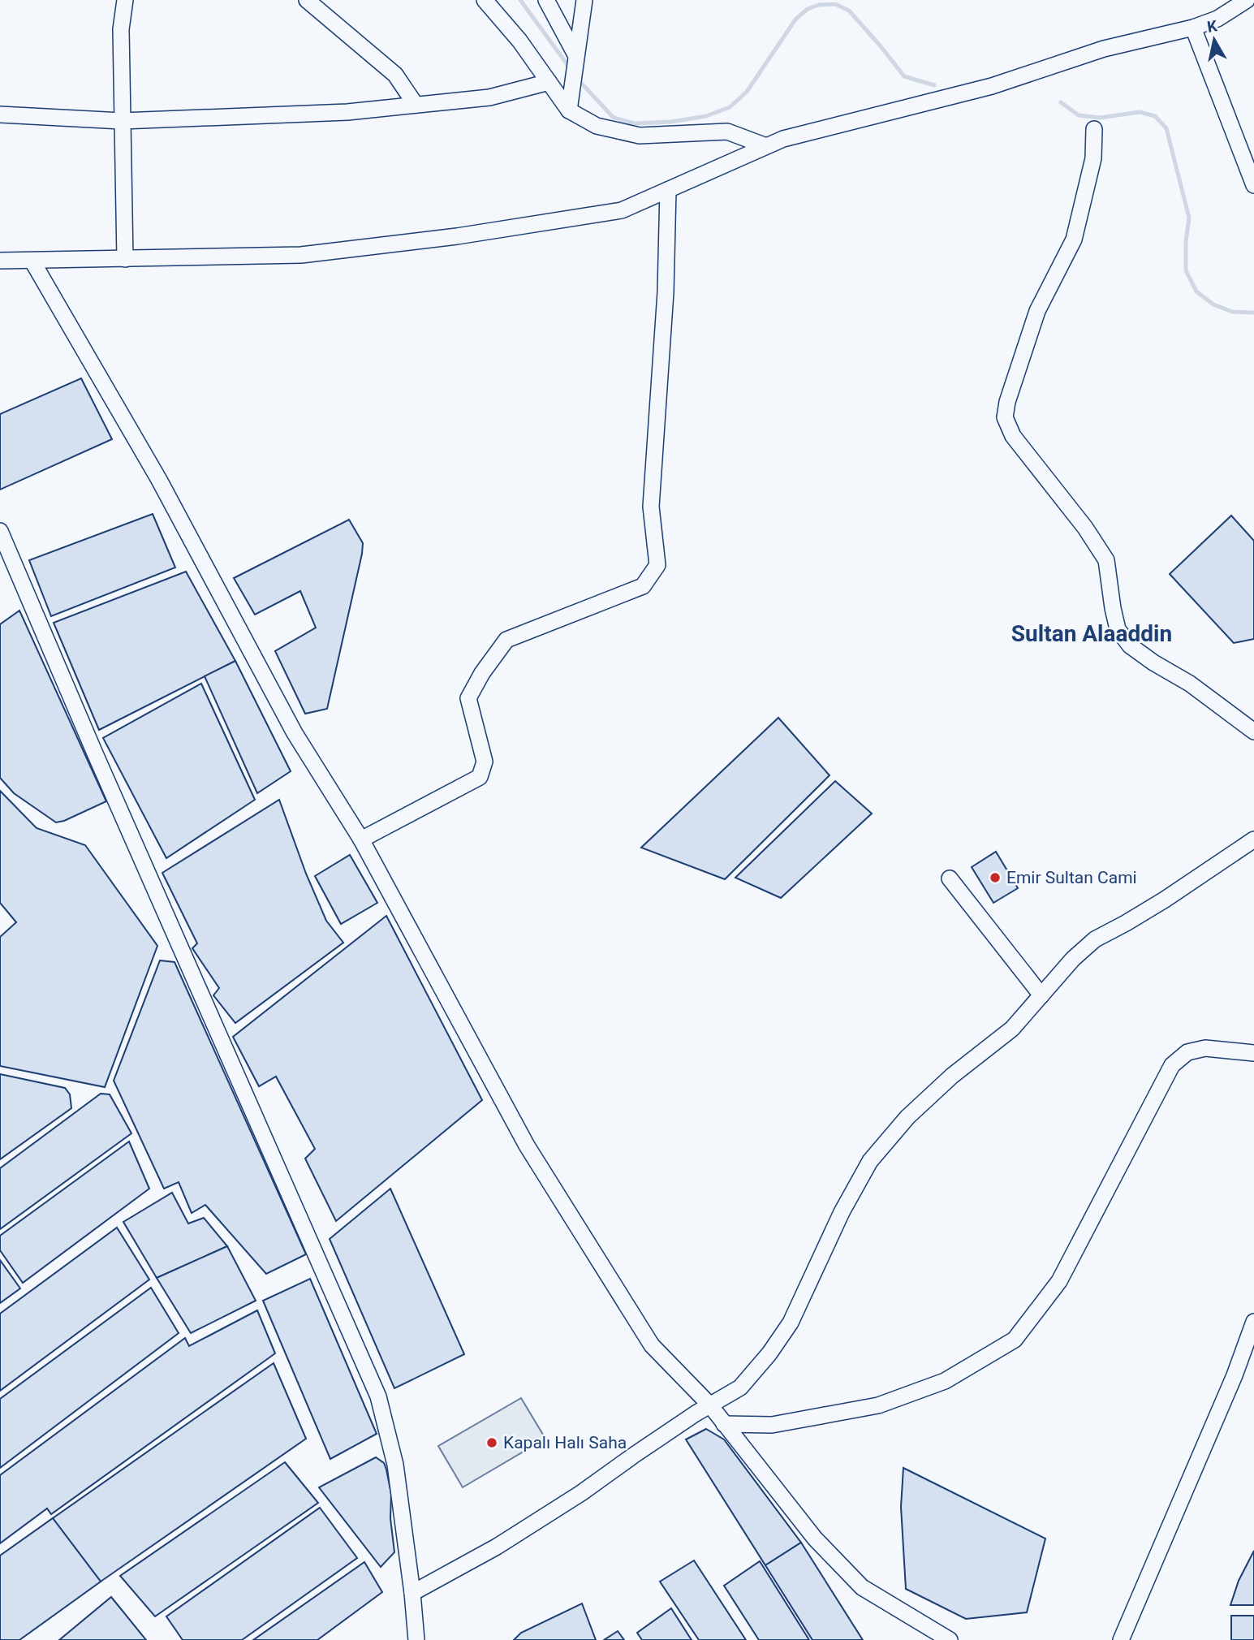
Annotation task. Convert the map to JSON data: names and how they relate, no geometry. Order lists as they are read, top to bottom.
{
  "districts": ["Sultan Alaaddin"],
  "places": ["Emir Sultan Cami", "Kapalı Halı Saha"],
  "north": "top"
}
